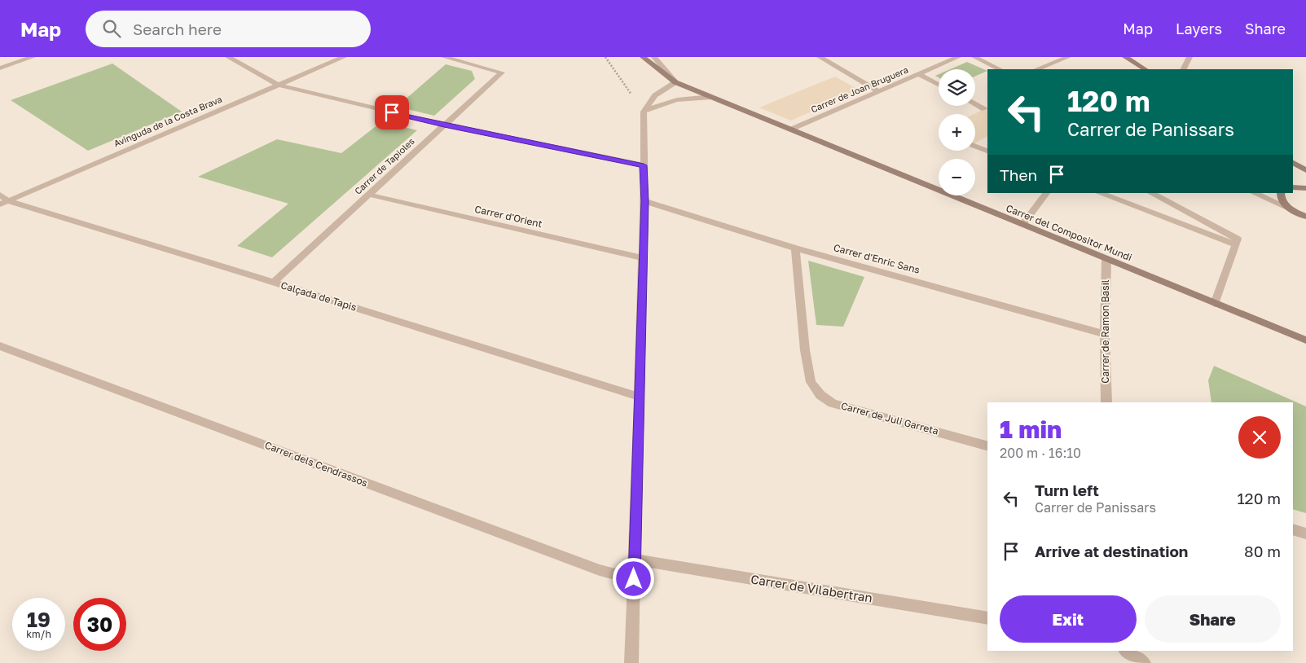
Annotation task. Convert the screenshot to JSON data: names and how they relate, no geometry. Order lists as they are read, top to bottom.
{
  "streets": {
    "street": [
      "Carrer de Joan Bruguera",
      "Avinguda de la Costa Brava",
      "Carrer de Tapioles",
      "Carrer d'Orient",
      "Carrer del Compositor Mundi",
      "Carrer d'Enric Sans",
      "Calçada de Tapis",
      "Carrer de Ramon Basil",
      "Carrer de Juli Garreta",
      "Carrer dels Cendrassos",
      "Carrer de Vilabertran"
    ]
  },
  "crossings": [
    ["Carrer de Joan Bruguera", "Carrer del Compositor Mundi"],
    ["Avinguda de la Costa Brava", "Calçada de Tapis"],
    ["Carrer de Tapioles", "Carrer d'Orient"],
    ["Carrer de Tapioles", "Calçada de Tapis"],
    ["Carrer del Compositor Mundi", "Carrer de Ramon Basil"],
    ["Carrer d'Enric Sans", "Carrer de Ramon Basil"],
    ["Carrer d'Enric Sans", "Carrer de Juli Garreta"]
  ],
  "page": {
    "header": "Map",
    "search": "Search here",
    "nav": ["Map", "Layers", "Share"],
    "map_buttons": ["+", "−"],
    "turn": ["120 m", "Carrer de Panissars"],
    "then": "Then",
    "heading": ["1 min", "200 m · 16:10"],
    "list": [
      {
        "name": "Turn left",
        "note": "Carrer de Panissars",
        "value": "120 m"
      },
      {
        "name": "Arrive at destination",
        "value": "80 m"
      }
    ],
    "buttons": ["Exit", "Share"],
    "speed": "19 km/h",
    "limit": "30"
  }
}
